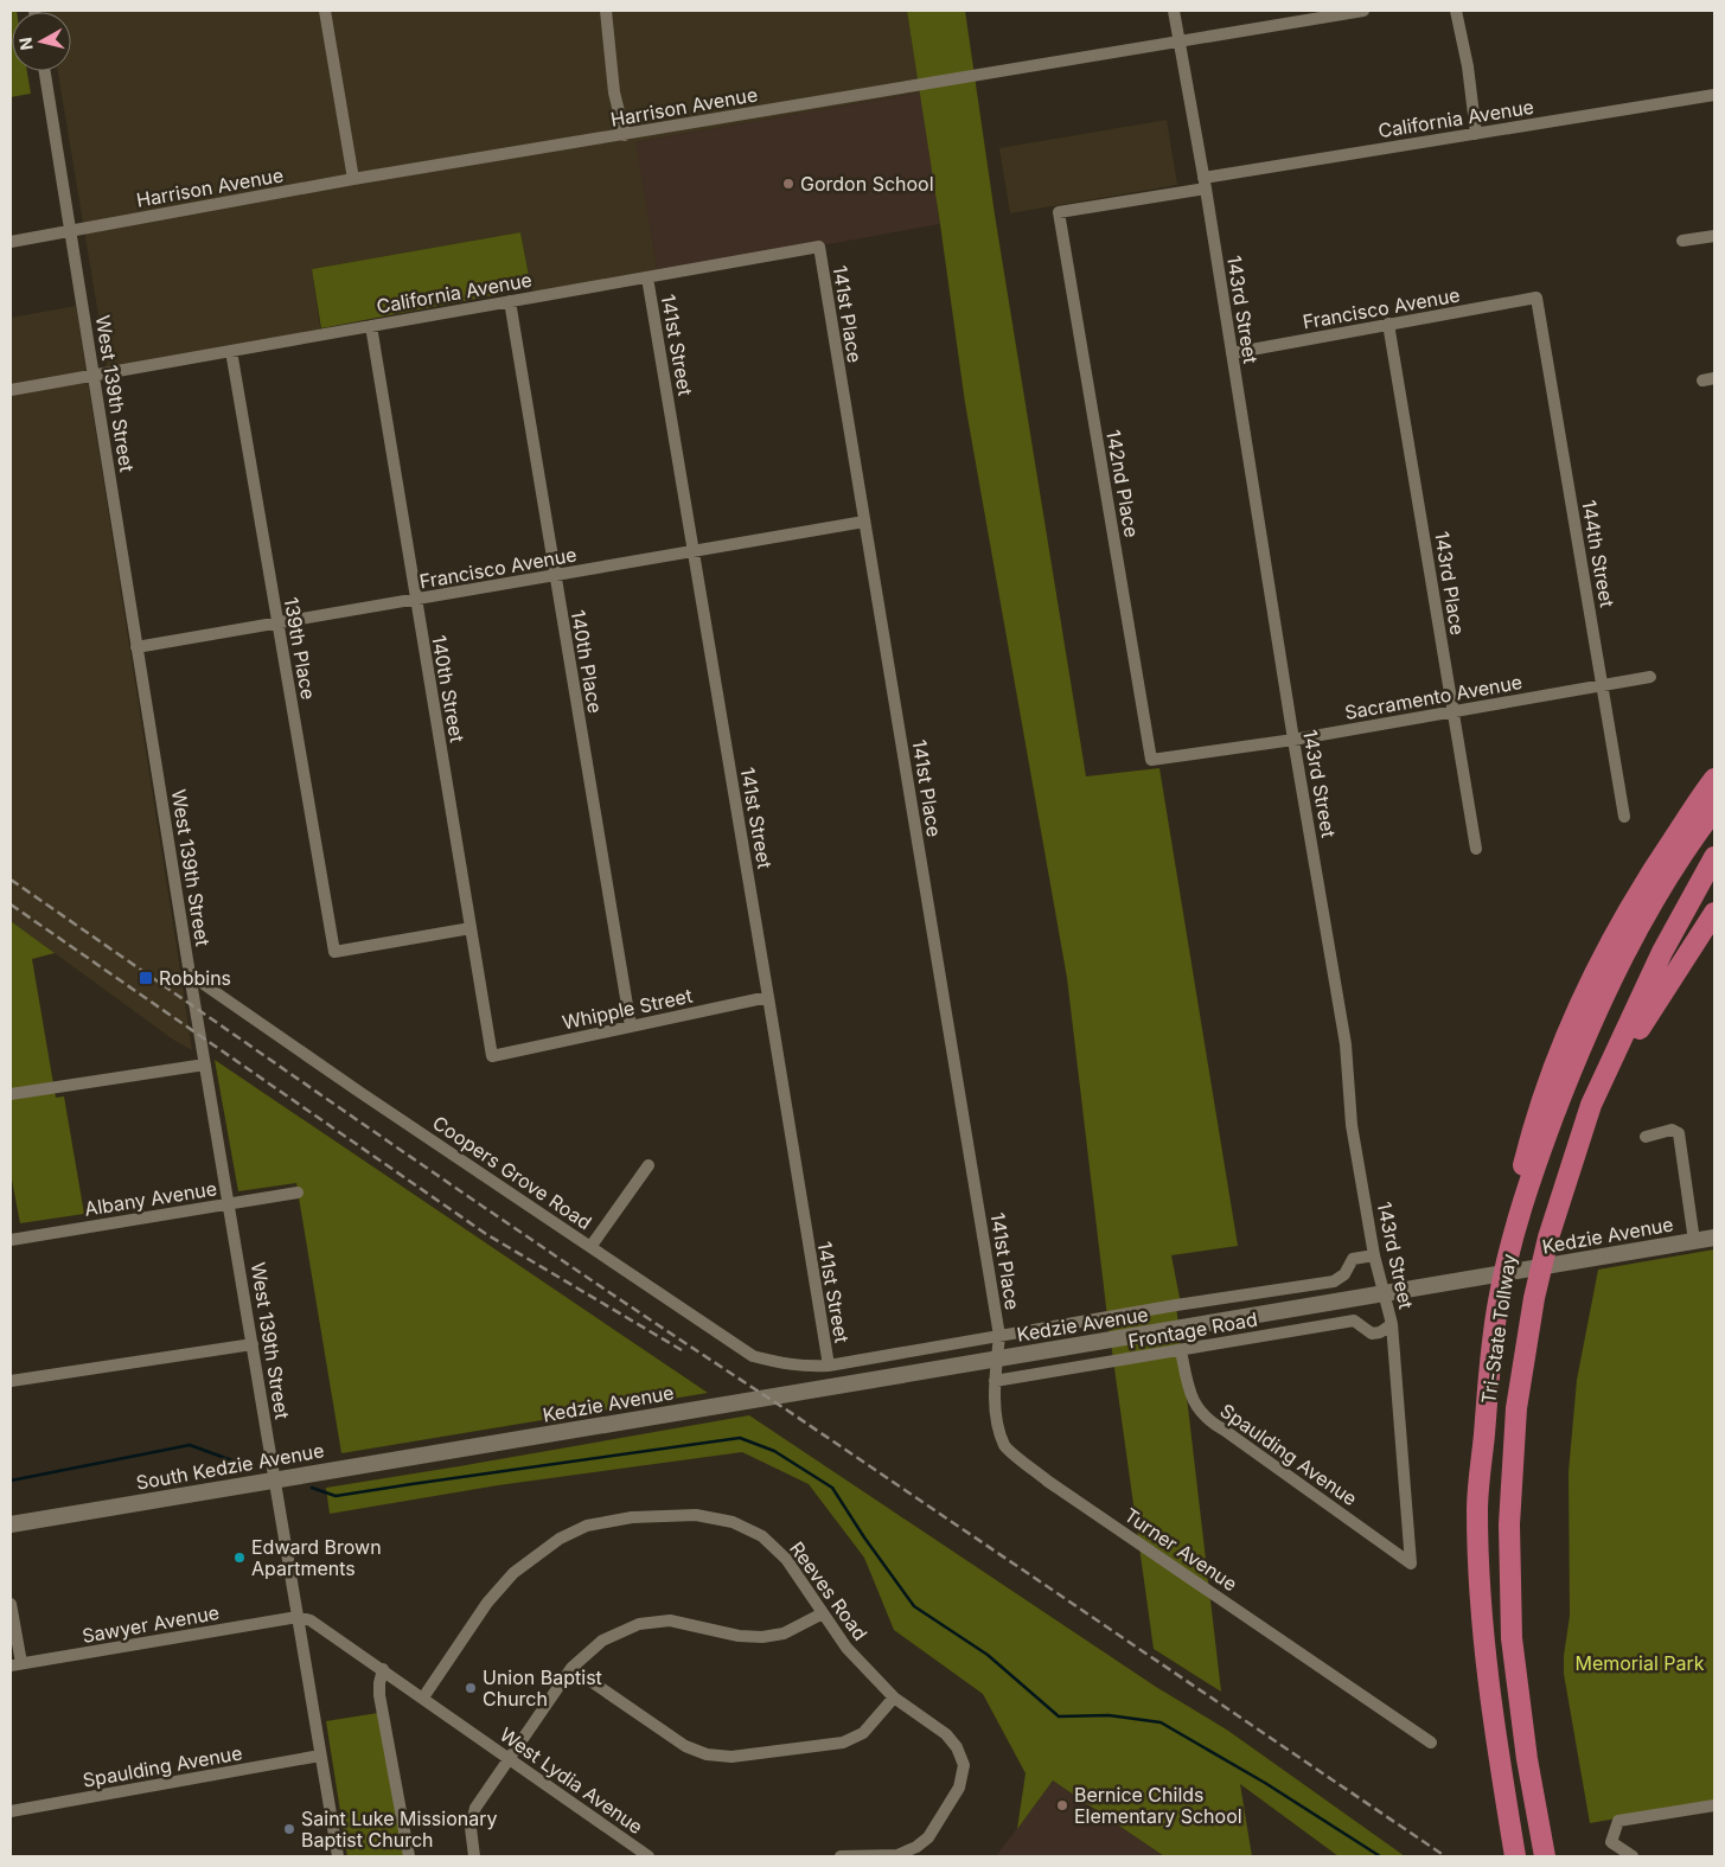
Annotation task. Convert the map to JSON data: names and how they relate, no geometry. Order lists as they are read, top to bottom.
{
  "streets": {
    "highway": ["Tri-State Tollway"],
    "main road": ["Kedzie Avenue", "South Kedzie Avenue"],
    "street": [
      "Harrison Avenue",
      "California Avenue",
      "Francisco Avenue",
      "143rd Street",
      "141st Place",
      "141st Street",
      "West 139th Street",
      "142nd Place",
      "144th Street",
      "143rd Place",
      "139th Place",
      "140th Place",
      "140th Street",
      "Sacramento Avenue",
      "Whipple Street",
      "Coopers Grove Road",
      "Albany Avenue",
      "Frontage Road",
      "Spaulding Avenue",
      "Turner Avenue",
      "Reeves Road",
      "Sawyer Avenue",
      "West Lydia Avenue"
    ]
  },
  "crossings": [
    ["Harrison Avenue", "143rd Street"],
    ["Harrison Avenue", "West 139th Street"],
    ["California Avenue", "143rd Street"],
    ["California Avenue", "141st Place"],
    ["California Avenue", "141st Street"],
    ["California Avenue", "West 139th Street"],
    ["California Avenue", "142nd Place"],
    ["California Avenue", "139th Place"],
    ["California Avenue", "140th Place"],
    ["California Avenue", "140th Street"],
    ["Francisco Avenue", "143rd Street"],
    ["Francisco Avenue", "141st Place"],
    ["Francisco Avenue", "141st Street"],
    ["Francisco Avenue", "West 139th Street"],
    ["Francisco Avenue", "144th Street"],
    ["Francisco Avenue", "143rd Place"],
    ["Francisco Avenue", "139th Place"],
    ["Francisco Avenue", "140th Place"],
    ["Francisco Avenue", "140th Street"],
    ["143rd Street", "Sacramento Avenue"],
    ["143rd Street", "Coopers Grove Road"],
    ["143rd Street", "Kedzie Avenue"],
    ["143rd Street", "Frontage Road"],
    ["143rd Street", "Spaulding Avenue"],
    ["141st Place", "Coopers Grove Road"],
    ["141st Place", "Turner Avenue"],
    ["141st Street", "Whipple Street"],
    ["141st Street", "Coopers Grove Road"],
    ["West 139th Street", "Coopers Grove Road"],
    ["West 139th Street", "Albany Avenue"],
    ["West 139th Street", "Spaulding Avenue"],
    ["West 139th Street", "South Kedzie Avenue"],
    ["West 139th Street", "Sawyer Avenue"],
    ["West 139th Street", "West Lydia Avenue"],
    ["142nd Place", "Sacramento Avenue"],
    ["144th Street", "Sacramento Avenue"],
    ["143rd Place", "Sacramento Avenue"],
    ["139th Place", "140th Street"],
    ["140th Place", "Whipple Street"],
    ["140th Street", "Whipple Street"],
    ["Coopers Grove Road", "Turner Avenue"],
    ["Kedzie Avenue", "South Kedzie Avenue"],
    ["Frontage Road", "Spaulding Avenue"],
    ["Frontage Road", "Turner Avenue"],
    ["Reeves Road", "West Lydia Avenue"],
    ["Sawyer Avenue", "West Lydia Avenue"]
  ],
  "parks": ["Memorial Park"],
  "places": {
    "other": [
      "Gordon School",
      "Edward Brown Apartments",
      "Union Baptist Church",
      "Bernice Childs Elementary School",
      "Saint Luke Missionary Baptist Church"
    ],
    "transit": ["Robbins"]
  },
  "north": "left"
}
